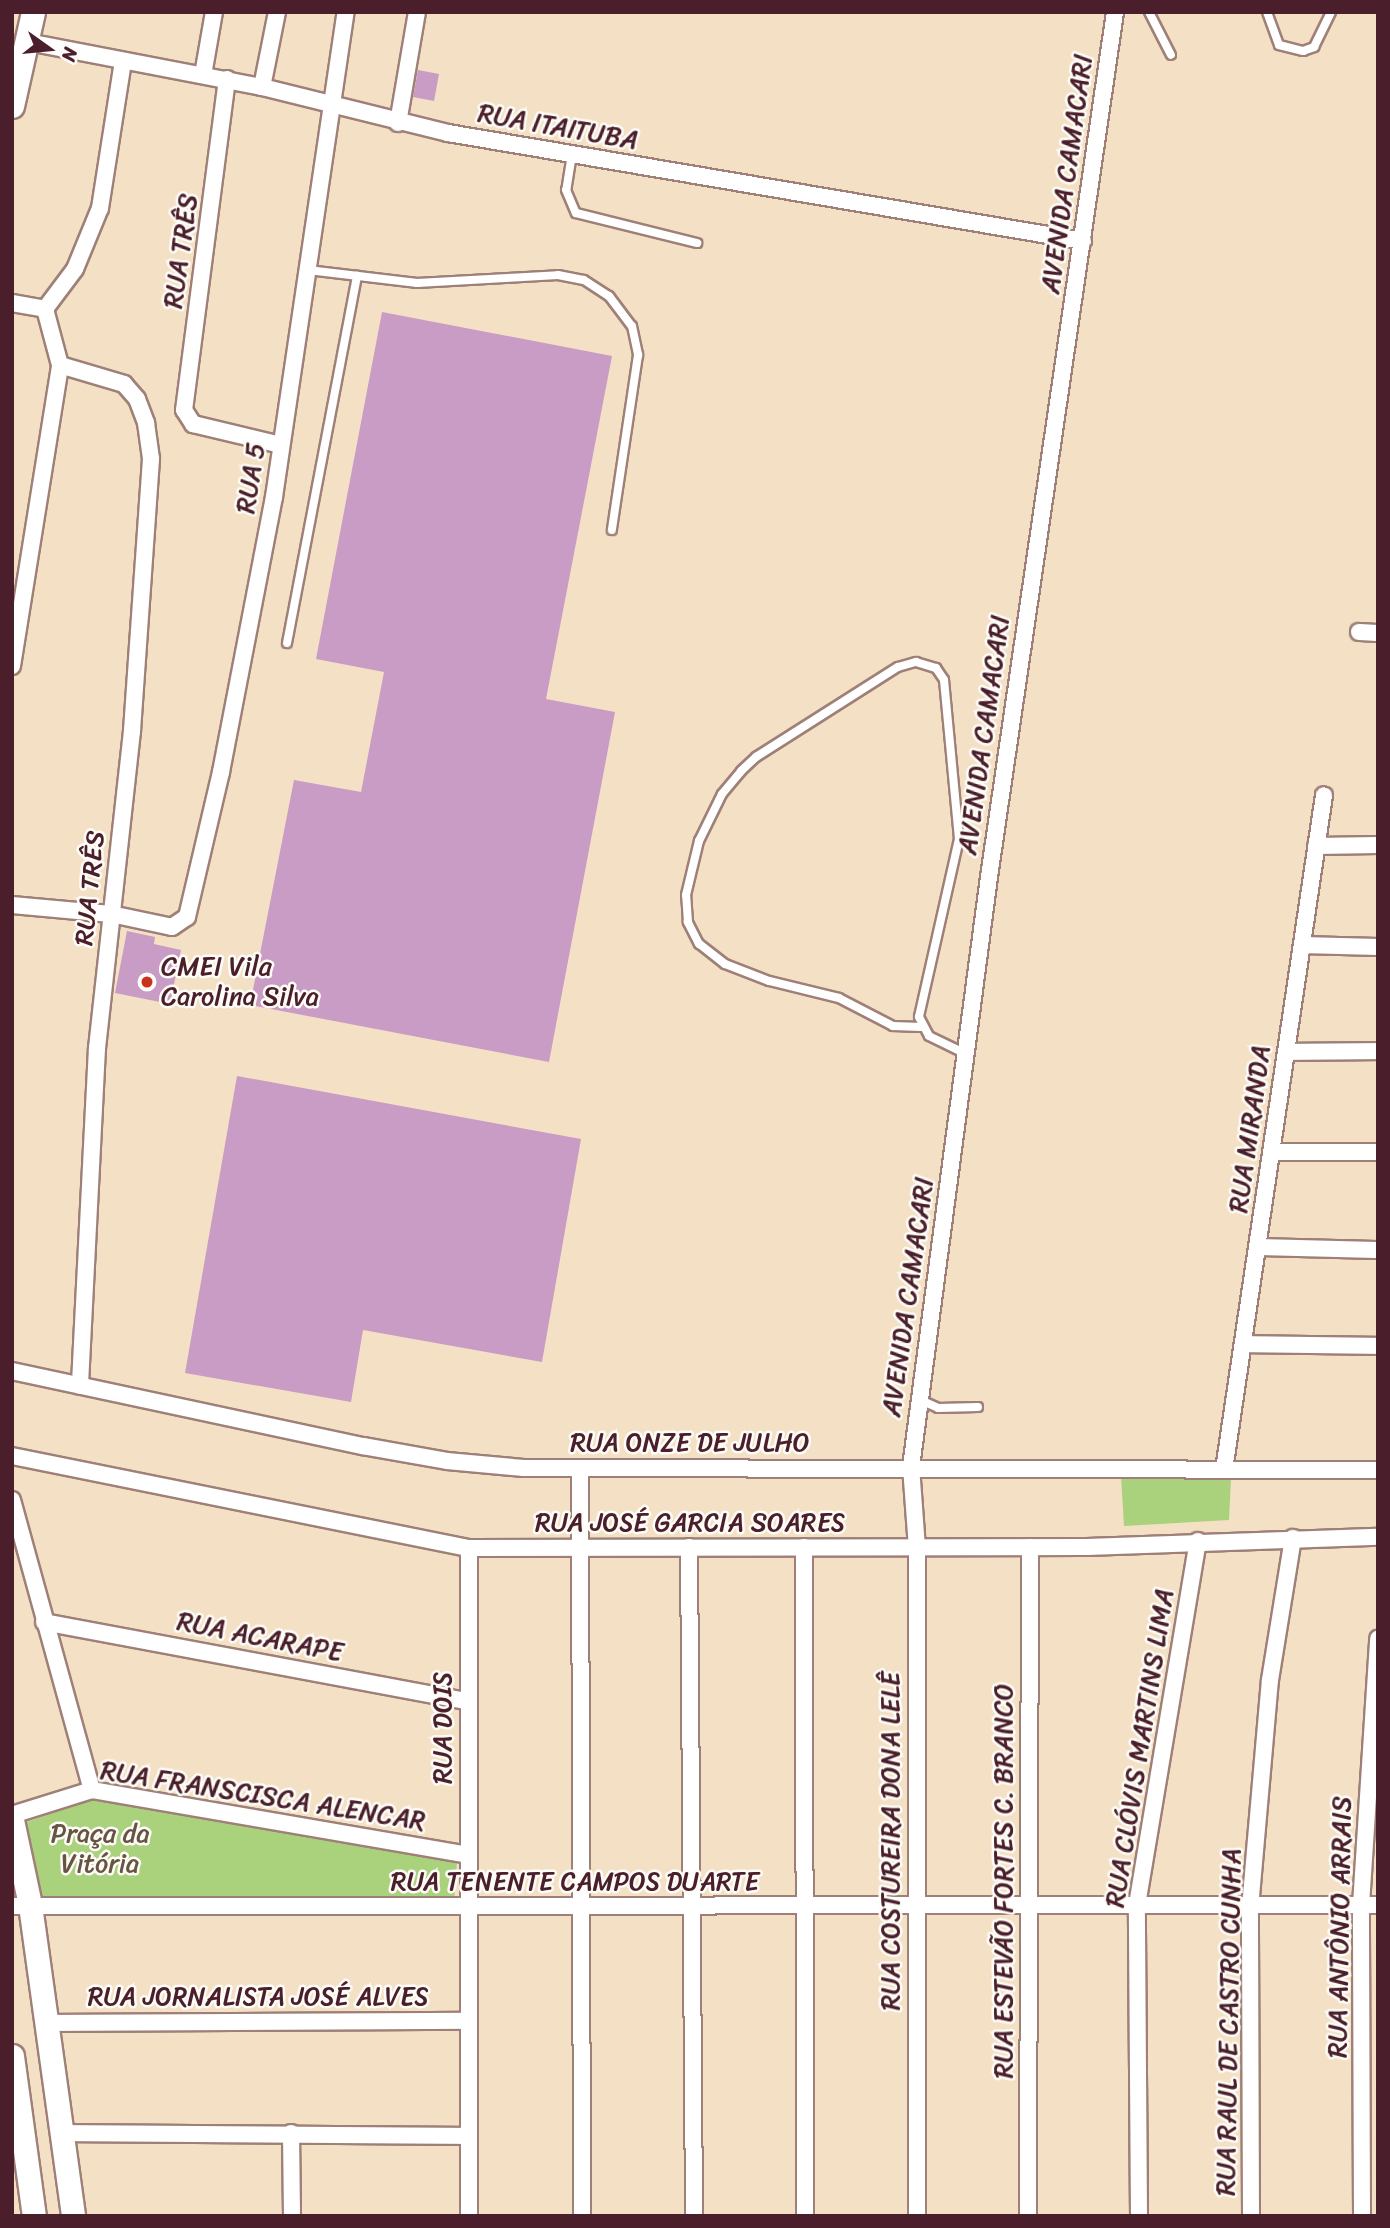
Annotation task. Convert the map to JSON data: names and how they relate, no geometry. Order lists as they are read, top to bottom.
{
  "streets": {
    "street": [
      "RUA ITAITUBA",
      "AVENIDA CAMACARI",
      "RUA TRÊS",
      "RUA 5",
      "RUA MIRANDA",
      "RUA ONZE DE JULHO",
      "RUA JOSÉ GARCIA SOARES",
      "RUA ACARAPE",
      "RUA DOIS",
      "RUA CLÓVIS MARTINS LIMA",
      "RUA FRANSCISCA ALENCAR",
      "RUA COSTUREIRA DONA LELÊ",
      "RUA ESTEVÃO FORTES C. BRANCO",
      "RUA TENENTE CAMPOS DUARTE",
      "RUA ANTÔNIO ARRAIS",
      "RUA JORNALISTA JOSÉ ALVES",
      "RUA RAUL DE CASTRO CUNHA"
    ]
  },
  "crossings": [
    ["RUA ITAITUBA", "AVENIDA CAMACARI"],
    ["RUA ITAITUBA", "RUA TRÊS"],
    ["RUA ITAITUBA", "RUA 5"],
    ["AVENIDA CAMACARI", "RUA ONZE DE JULHO"],
    ["AVENIDA CAMACARI", "RUA COSTUREIRA DONA LELÊ"],
    ["RUA TRÊS", "RUA 5"],
    ["RUA TRÊS", "RUA ONZE DE JULHO"],
    ["RUA MIRANDA", "RUA ONZE DE JULHO"],
    ["RUA ONZE DE JULHO", "RUA COSTUREIRA DONA LELÊ"],
    ["RUA JOSÉ GARCIA SOARES", "RUA DOIS"],
    ["RUA JOSÉ GARCIA SOARES", "RUA CLÓVIS MARTINS LIMA"],
    ["RUA JOSÉ GARCIA SOARES", "RUA COSTUREIRA DONA LELÊ"],
    ["RUA JOSÉ GARCIA SOARES", "RUA ESTEVÃO FORTES C. BRANCO"],
    ["RUA JOSÉ GARCIA SOARES", "RUA RAUL DE CASTRO CUNHA"],
    ["RUA ACARAPE", "RUA DOIS"],
    ["RUA DOIS", "RUA FRANSCISCA ALENCAR"],
    ["RUA DOIS", "RUA TENENTE CAMPOS DUARTE"],
    ["RUA DOIS", "RUA JORNALISTA JOSÉ ALVES"],
    ["RUA CLÓVIS MARTINS LIMA", "RUA TENENTE CAMPOS DUARTE"],
    ["RUA COSTUREIRA DONA LELÊ", "RUA TENENTE CAMPOS DUARTE"],
    ["RUA ESTEVÃO FORTES C. BRANCO", "RUA TENENTE CAMPOS DUARTE"]
  ],
  "parks": ["Praça da Vitória"],
  "places": ["CMEI Vila Carolina Silva"],
  "north": "right"
}
